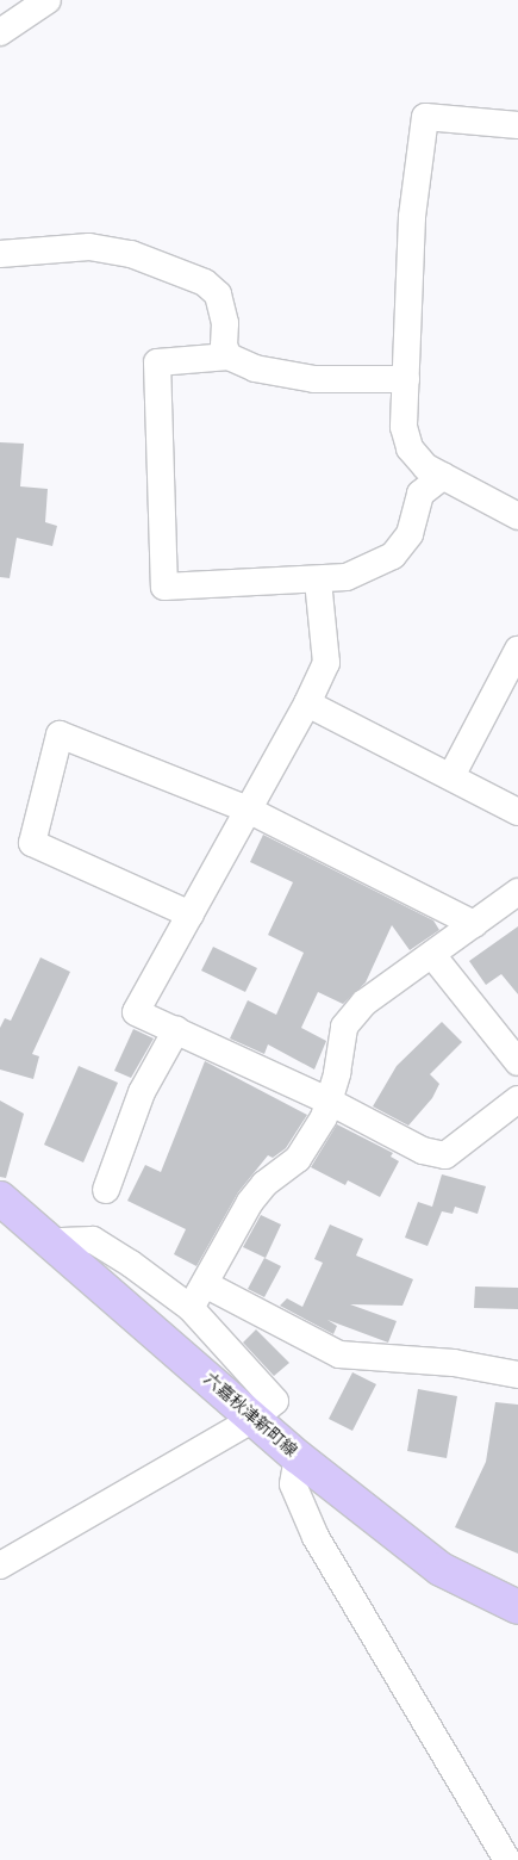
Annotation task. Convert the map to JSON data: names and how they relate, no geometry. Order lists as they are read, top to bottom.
{
  "streets": {
    "main road": ["六嘉秋津新町線"]
  }
}
